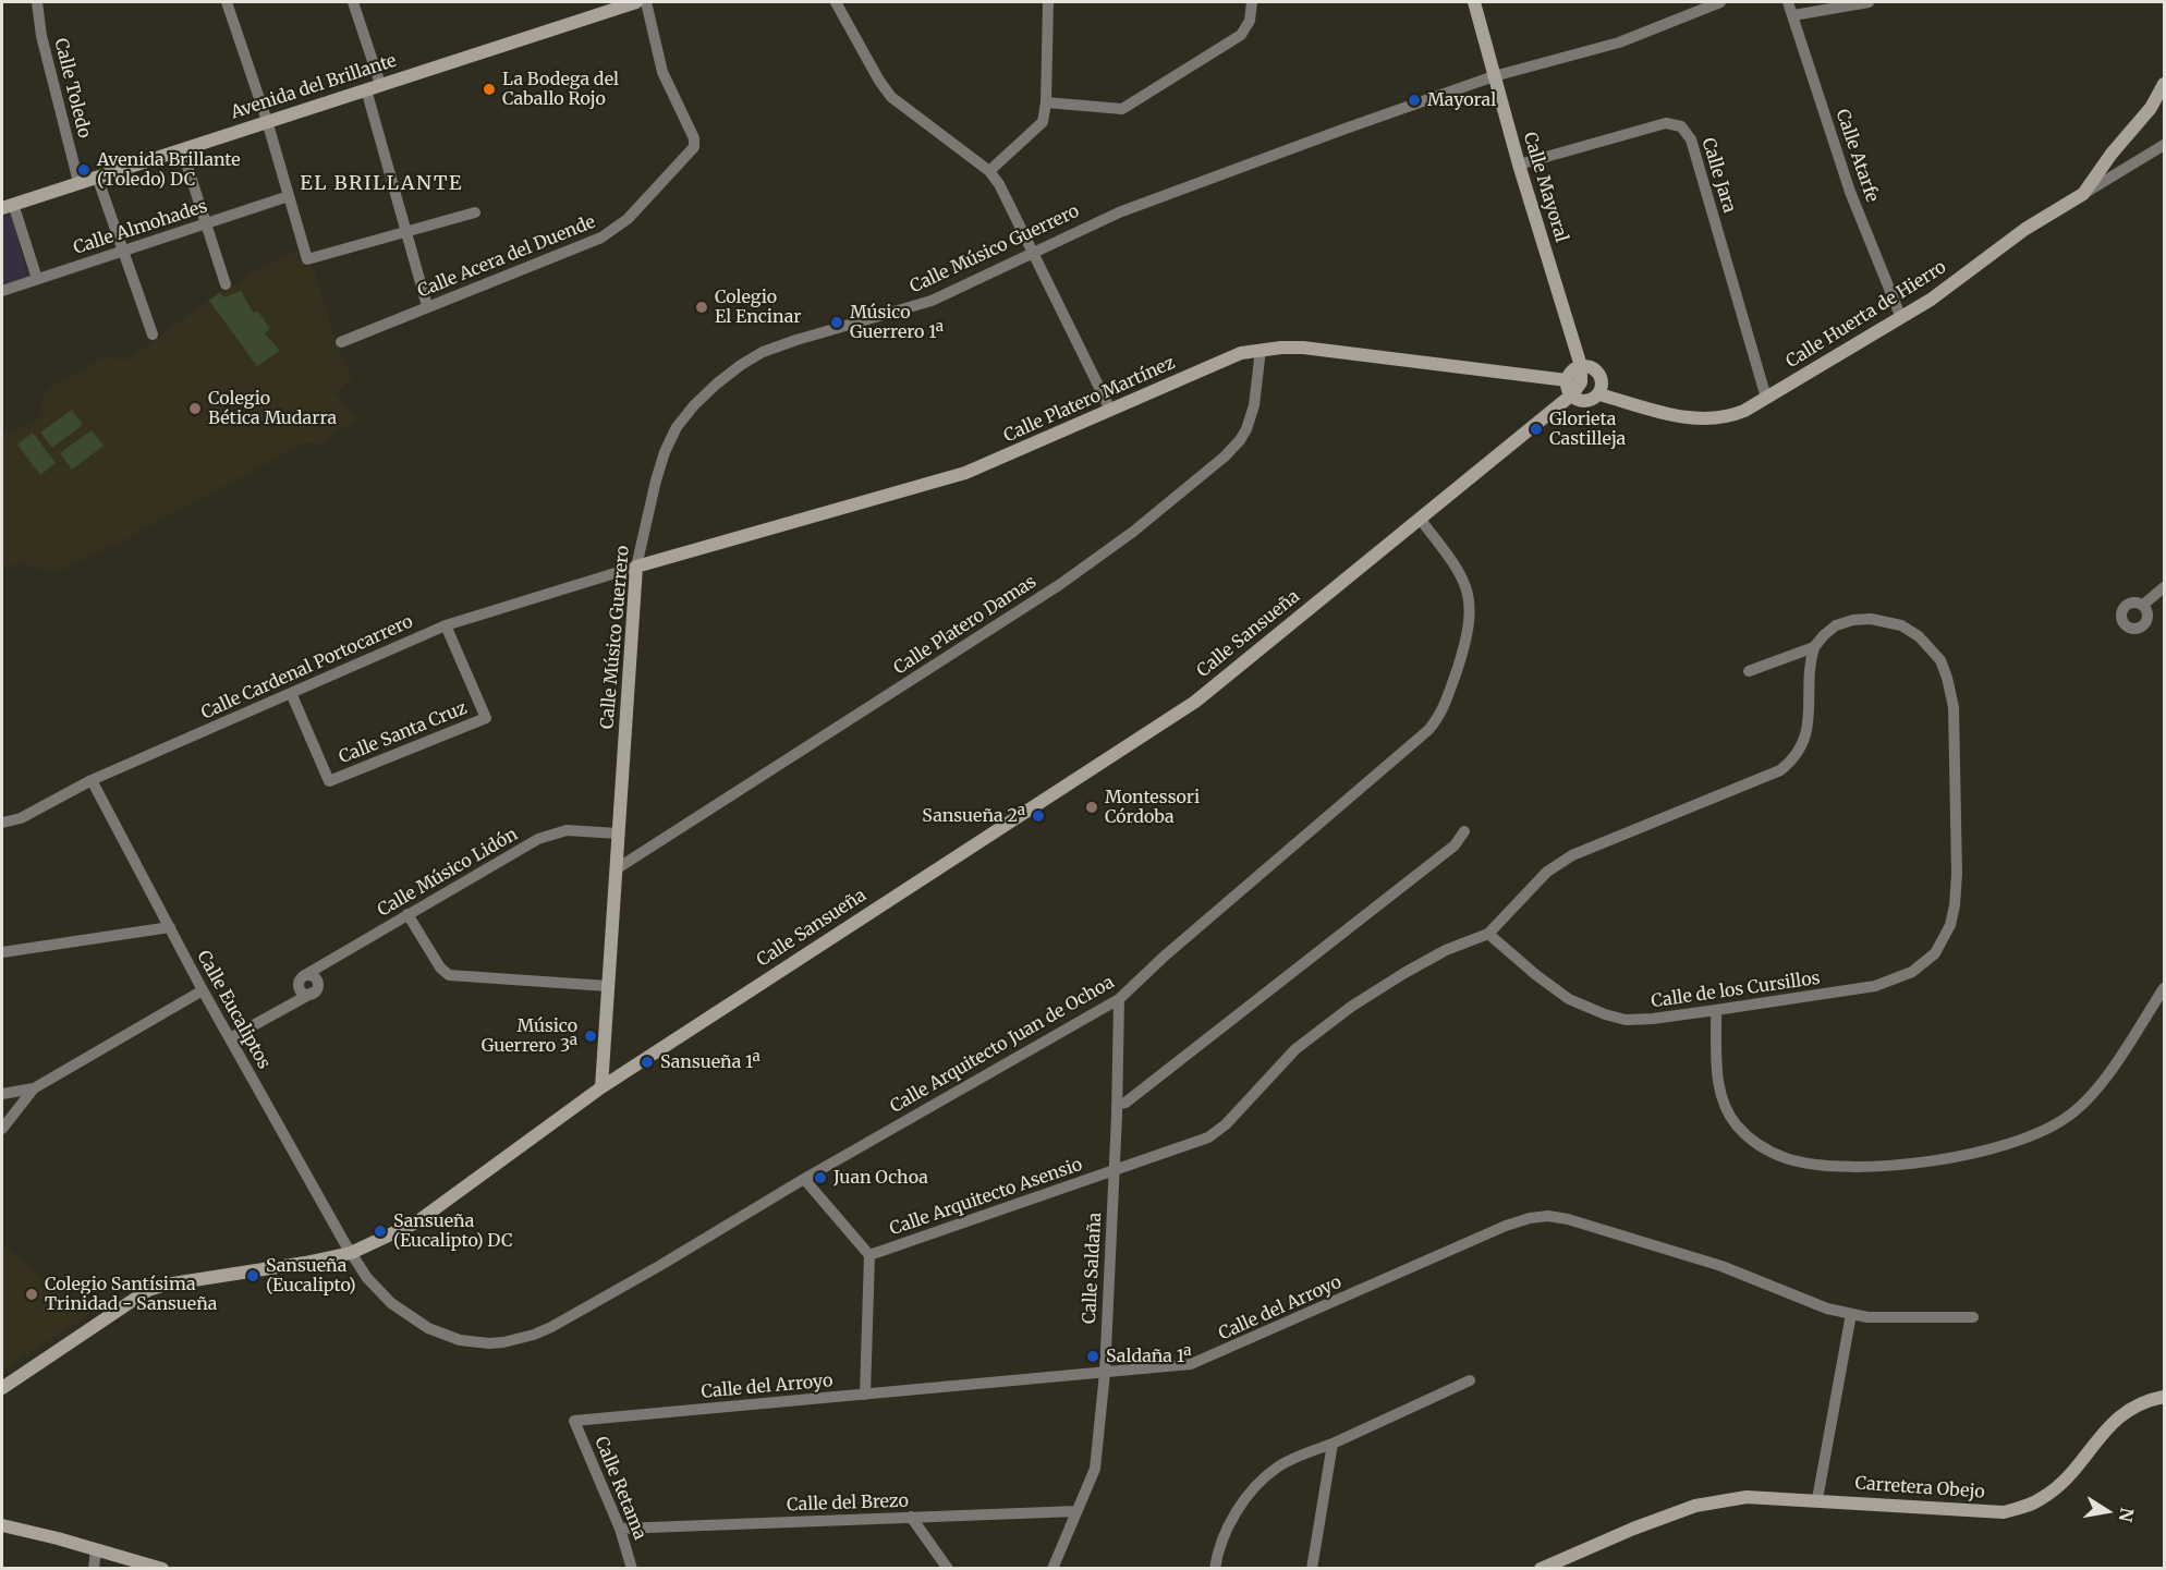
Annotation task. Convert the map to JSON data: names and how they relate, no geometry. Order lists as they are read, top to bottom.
{
  "streets": {
    "street": [
      "Avenida del Brillante",
      "Calle Toledo",
      "Calle Atarfe",
      "Calle Jara",
      "Calle Mayoral",
      "Calle Almohades",
      "Calle Músico Guerrero",
      "Calle Acera del Duende",
      "Calle Huerta de Hierro",
      "Calle Platero Martínez",
      "Calle Platero Damas",
      "Calle Sansueña",
      "Calle Cardenal Portocarrero",
      "Calle Santa Cruz",
      "Calle Músico Lidón",
      "Calle de los Cursillos",
      "Calle Eucaliptos",
      "Calle Arquitecto Juan de Ochoa",
      "Calle Arquitecto Asensio",
      "Calle Saldaña",
      "Calle del Arroyo",
      "Calle Retama",
      "Carretera Obejo",
      "Calle del Brezo"
    ]
  },
  "crossings": [
    ["Avenida del Brillante", "Calle Toledo"],
    ["Calle Atarfe", "Calle Huerta de Hierro"],
    ["Calle Jara", "Calle Mayoral"],
    ["Calle Jara", "Calle Huerta de Hierro"],
    ["Calle Mayoral", "Calle Músico Guerrero"],
    ["Calle Mayoral", "Calle Huerta de Hierro"],
    ["Calle Mayoral", "Calle Platero Martínez"],
    ["Calle Mayoral", "Calle Sansueña"],
    ["Calle Músico Guerrero", "Calle Platero Martínez"],
    ["Calle Músico Guerrero", "Calle Platero Damas"],
    ["Calle Músico Guerrero", "Calle Sansueña"],
    ["Calle Músico Guerrero", "Calle Cardenal Portocarrero"],
    ["Calle Músico Guerrero", "Calle Músico Lidón"],
    ["Calle Huerta de Hierro", "Calle Platero Martínez"],
    ["Calle Huerta de Hierro", "Calle Sansueña"],
    ["Calle Platero Martínez", "Calle Platero Damas"],
    ["Calle Platero Martínez", "Calle Sansueña"],
    ["Calle Platero Martínez", "Calle Cardenal Portocarrero"],
    ["Calle Sansueña", "Calle Eucaliptos"],
    ["Calle Sansueña", "Calle Arquitecto Juan de Ochoa"],
    ["Calle Cardenal Portocarrero", "Calle Santa Cruz"],
    ["Calle Cardenal Portocarrero", "Calle Eucaliptos"],
    ["Calle Músico Lidón", "Calle Eucaliptos"],
    ["Calle Eucaliptos", "Calle Arquitecto Juan de Ochoa"],
    ["Calle Arquitecto Juan de Ochoa", "Calle Saldaña"],
    ["Calle Arquitecto Asensio", "Calle Saldaña"],
    ["Calle Saldaña", "Calle del Arroyo"],
    ["Calle Saldaña", "Calle del Brezo"],
    ["Calle del Arroyo", "Calle Retama"],
    ["Calle Retama", "Calle del Brezo"]
  ],
  "districts": ["EL BRILLANTE"],
  "places": [
    "La Bodega del Caballo Rojo",
    "Mayoral",
    "Avenida Brillante (Toledo) DC",
    "Colegio El Encinar",
    "Músico Guerrero 1ª",
    "Colegio Bética Mudarra",
    "Glorieta Castilleja",
    "Montessori Córdoba",
    "Sansueña 2ª",
    "Músico Guerrero 3ª",
    "Sansueña 1ª",
    "Juan Ochoa",
    "Sansueña (Eucalipto) DC",
    "Sansueña (Eucalipto)",
    "Colegio Santísima Trinidad - Sansueña",
    "Saldaña 1ª"
  ],
  "north": "right"
}
